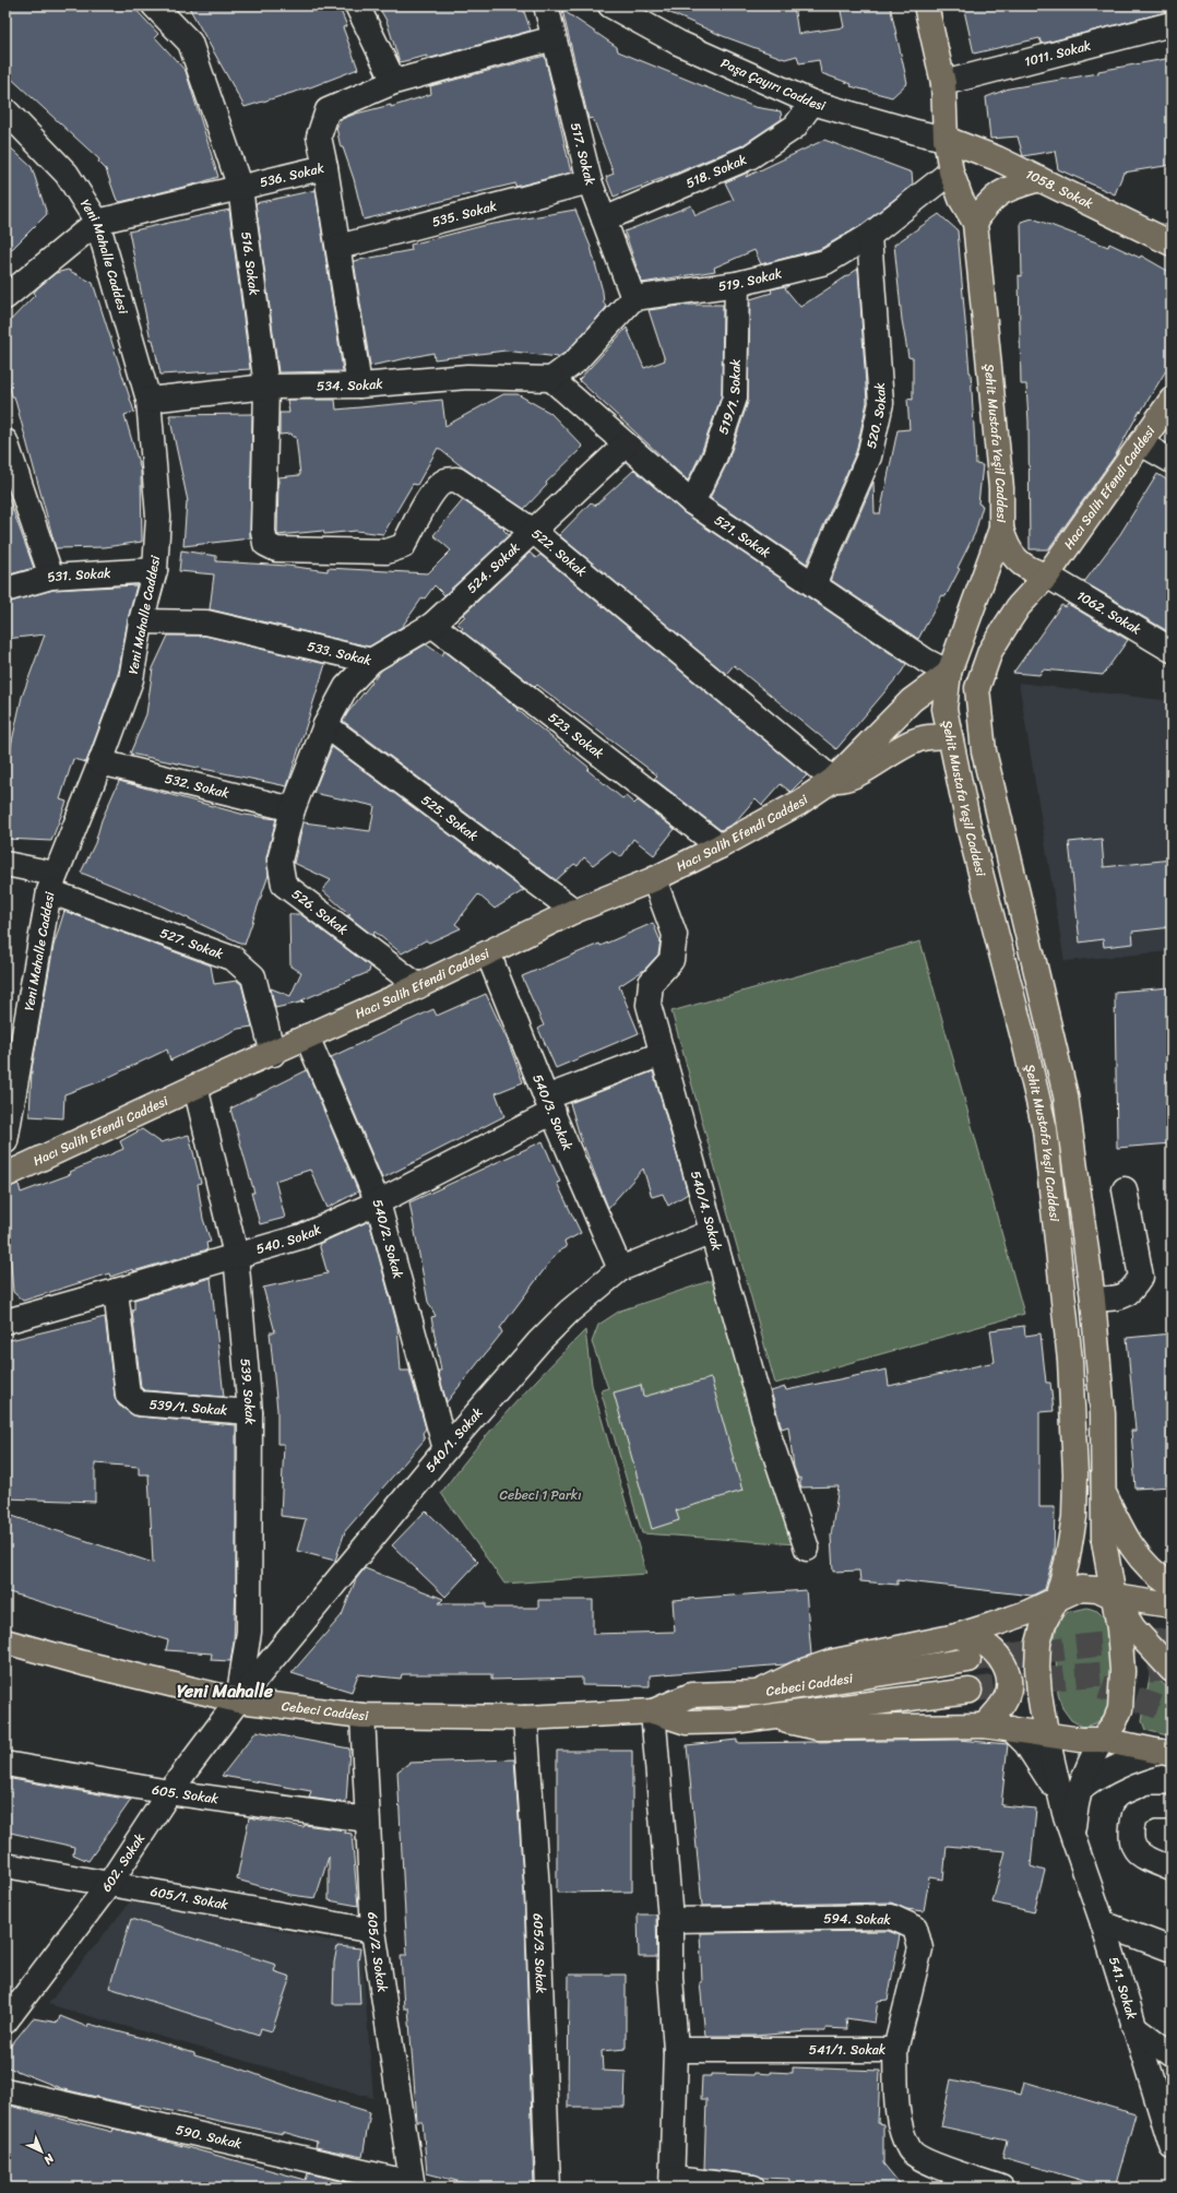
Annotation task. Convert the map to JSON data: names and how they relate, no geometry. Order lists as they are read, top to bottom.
{
  "streets": {
    "main road": [
      "1058. Sokak",
      "Şehit Mustafa Yeşil Caddesi",
      "Hacı Salih Efendi Caddesi",
      "Cebeci Caddesi"
    ],
    "street": [
      "1011. Sokak",
      "Paşa Çayırı Caddesi",
      "517. Sokak",
      "518. Sokak",
      "536. Sokak",
      "535. Sokak",
      "Yeni Mahalle Caddesi",
      "516. Sokak",
      "519. Sokak",
      "534. Sokak",
      "519/1. Sokak",
      "520. Sokak",
      "521. Sokak",
      "522. Sokak",
      "524. Sokak",
      "531. Sokak",
      "1062. Sokak",
      "533. Sokak",
      "523. Sokak",
      "532. Sokak",
      "525. Sokak",
      "526. Sokak",
      "527. Sokak",
      "540/3. Sokak",
      "540/4. Sokak",
      "540. Sokak",
      "540/2. Sokak",
      "539. Sokak",
      "539/1. Sokak",
      "540/1. Sokak",
      "605. Sokak",
      "602. Sokak",
      "605/1. Sokak",
      "594. Sokak",
      "605/2. Sokak",
      "605/3. Sokak",
      "541. Sokak",
      "541/1. Sokak",
      "590. Sokak"
    ]
  },
  "crossings": [
    ["1011. Sokak", "Şehit Mustafa Yeşil Caddesi"],
    ["Paşa Çayırı Caddesi", "518. Sokak"],
    ["Paşa Çayırı Caddesi", "1058. Sokak"],
    ["Paşa Çayırı Caddesi", "Şehit Mustafa Yeşil Caddesi"],
    ["517. Sokak", "518. Sokak"],
    ["517. Sokak", "536. Sokak"],
    ["517. Sokak", "535. Sokak"],
    ["517. Sokak", "519. Sokak"],
    ["536. Sokak", "Yeni Mahalle Caddesi"],
    ["536. Sokak", "516. Sokak"],
    ["1058. Sokak", "Şehit Mustafa Yeşil Caddesi"],
    ["Yeni Mahalle Caddesi", "534. Sokak"],
    ["Yeni Mahalle Caddesi", "531. Sokak"],
    ["Yeni Mahalle Caddesi", "533. Sokak"],
    ["Yeni Mahalle Caddesi", "532. Sokak"],
    ["Yeni Mahalle Caddesi", "527. Sokak"],
    ["516. Sokak", "534. Sokak"],
    ["516. Sokak", "522. Sokak"],
    ["519. Sokak", "519/1. Sokak"],
    ["519. Sokak", "520. Sokak"],
    ["519. Sokak", "Şehit Mustafa Yeşil Caddesi"],
    ["534. Sokak", "521. Sokak"],
    ["519/1. Sokak", "521. Sokak"],
    ["520. Sokak", "521. Sokak"],
    ["Şehit Mustafa Yeşil Caddesi", "Hacı Salih Efendi Caddesi"],
    ["Şehit Mustafa Yeşil Caddesi", "521. Sokak"],
    ["Şehit Mustafa Yeşil Caddesi", "1062. Sokak"],
    ["Hacı Salih Efendi Caddesi", "521. Sokak"],
    ["Hacı Salih Efendi Caddesi", "522. Sokak"],
    ["Hacı Salih Efendi Caddesi", "1062. Sokak"],
    ["Hacı Salih Efendi Caddesi", "523. Sokak"],
    ["Hacı Salih Efendi Caddesi", "525. Sokak"],
    ["Hacı Salih Efendi Caddesi", "526. Sokak"],
    ["Hacı Salih Efendi Caddesi", "527. Sokak"],
    ["Hacı Salih Efendi Caddesi", "540/3. Sokak"],
    ["Hacı Salih Efendi Caddesi", "540/4. Sokak"],
    ["Hacı Salih Efendi Caddesi", "540/2. Sokak"],
    ["Hacı Salih Efendi Caddesi", "539. Sokak"],
    ["521. Sokak", "524. Sokak"],
    ["522. Sokak", "524. Sokak"],
    ["524. Sokak", "533. Sokak"],
    ["524. Sokak", "523. Sokak"],
    ["533. Sokak", "532. Sokak"],
    ["533. Sokak", "525. Sokak"],
    ["533. Sokak", "526. Sokak"],
    ["532. Sokak", "526. Sokak"],
    ["540/3. Sokak", "540. Sokak"],
    ["540/3. Sokak", "540/1. Sokak"],
    ["540/4. Sokak", "540. Sokak"],
    ["540/4. Sokak", "540/1. Sokak"],
    ["540. Sokak", "540/2. Sokak"],
    ["540. Sokak", "539. Sokak"],
    ["540. Sokak", "539/1. Sokak"],
    ["540/2. Sokak", "540/1. Sokak"],
    ["539. Sokak", "539/1. Sokak"],
    ["539. Sokak", "540/1. Sokak"],
    ["539. Sokak", "Cebeci Caddesi"],
    ["539. Sokak", "602. Sokak"],
    ["540/1. Sokak", "Cebeci Caddesi"],
    ["540/1. Sokak", "602. Sokak"],
    ["Cebeci Caddesi", "602. Sokak"],
    ["Cebeci Caddesi", "605/2. Sokak"],
    ["Cebeci Caddesi", "605/3. Sokak"],
    ["605. Sokak", "602. Sokak"],
    ["605. Sokak", "605/2. Sokak"],
    ["602. Sokak", "605/1. Sokak"],
    ["605/1. Sokak", "605/2. Sokak"],
    ["594. Sokak", "541/1. Sokak"],
    ["605/2. Sokak", "590. Sokak"]
  ],
  "districts": ["Yeni Mahalle"],
  "parks": ["Cebeci 1 Parkı"],
  "north": "bottom right"
}
